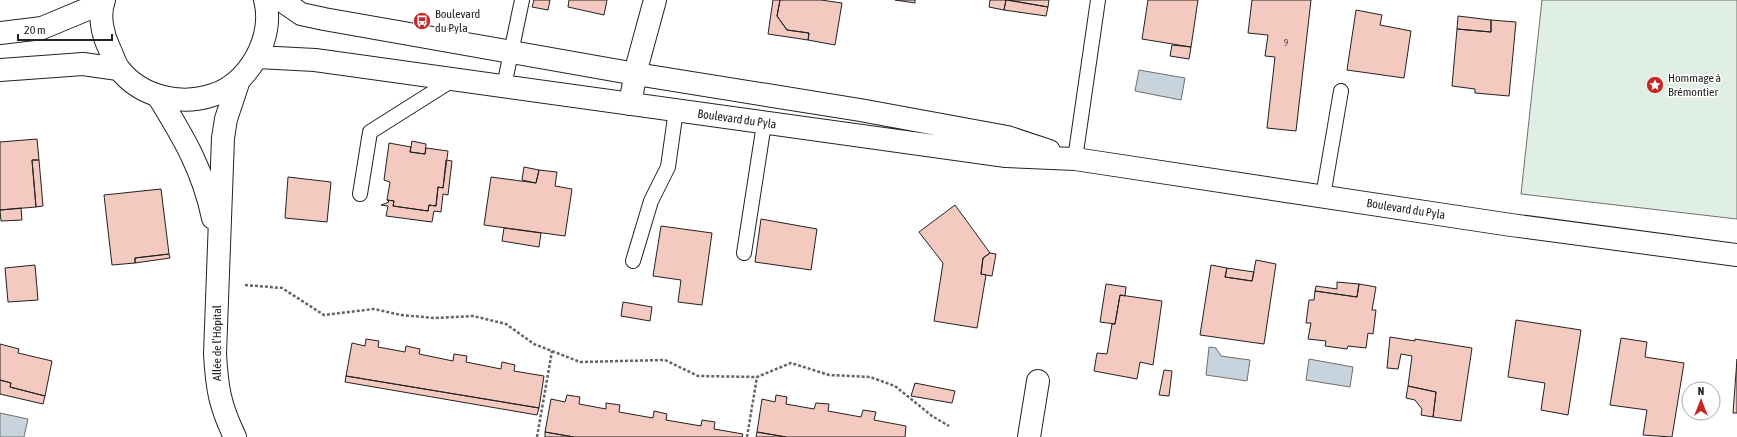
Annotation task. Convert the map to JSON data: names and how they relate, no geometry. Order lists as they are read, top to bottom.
{
  "streets": {
    "main road": ["Boulevard du Pyla", "Allée de l’Hôpital"]
  },
  "places": {
    "bus stop": ["Boulevard du Pyla"],
    "place": ["Hommage à Brémontier"]
  },
  "house_numbers": ["9"],
  "scale_bar": "20 m",
  "north": "top"
}
